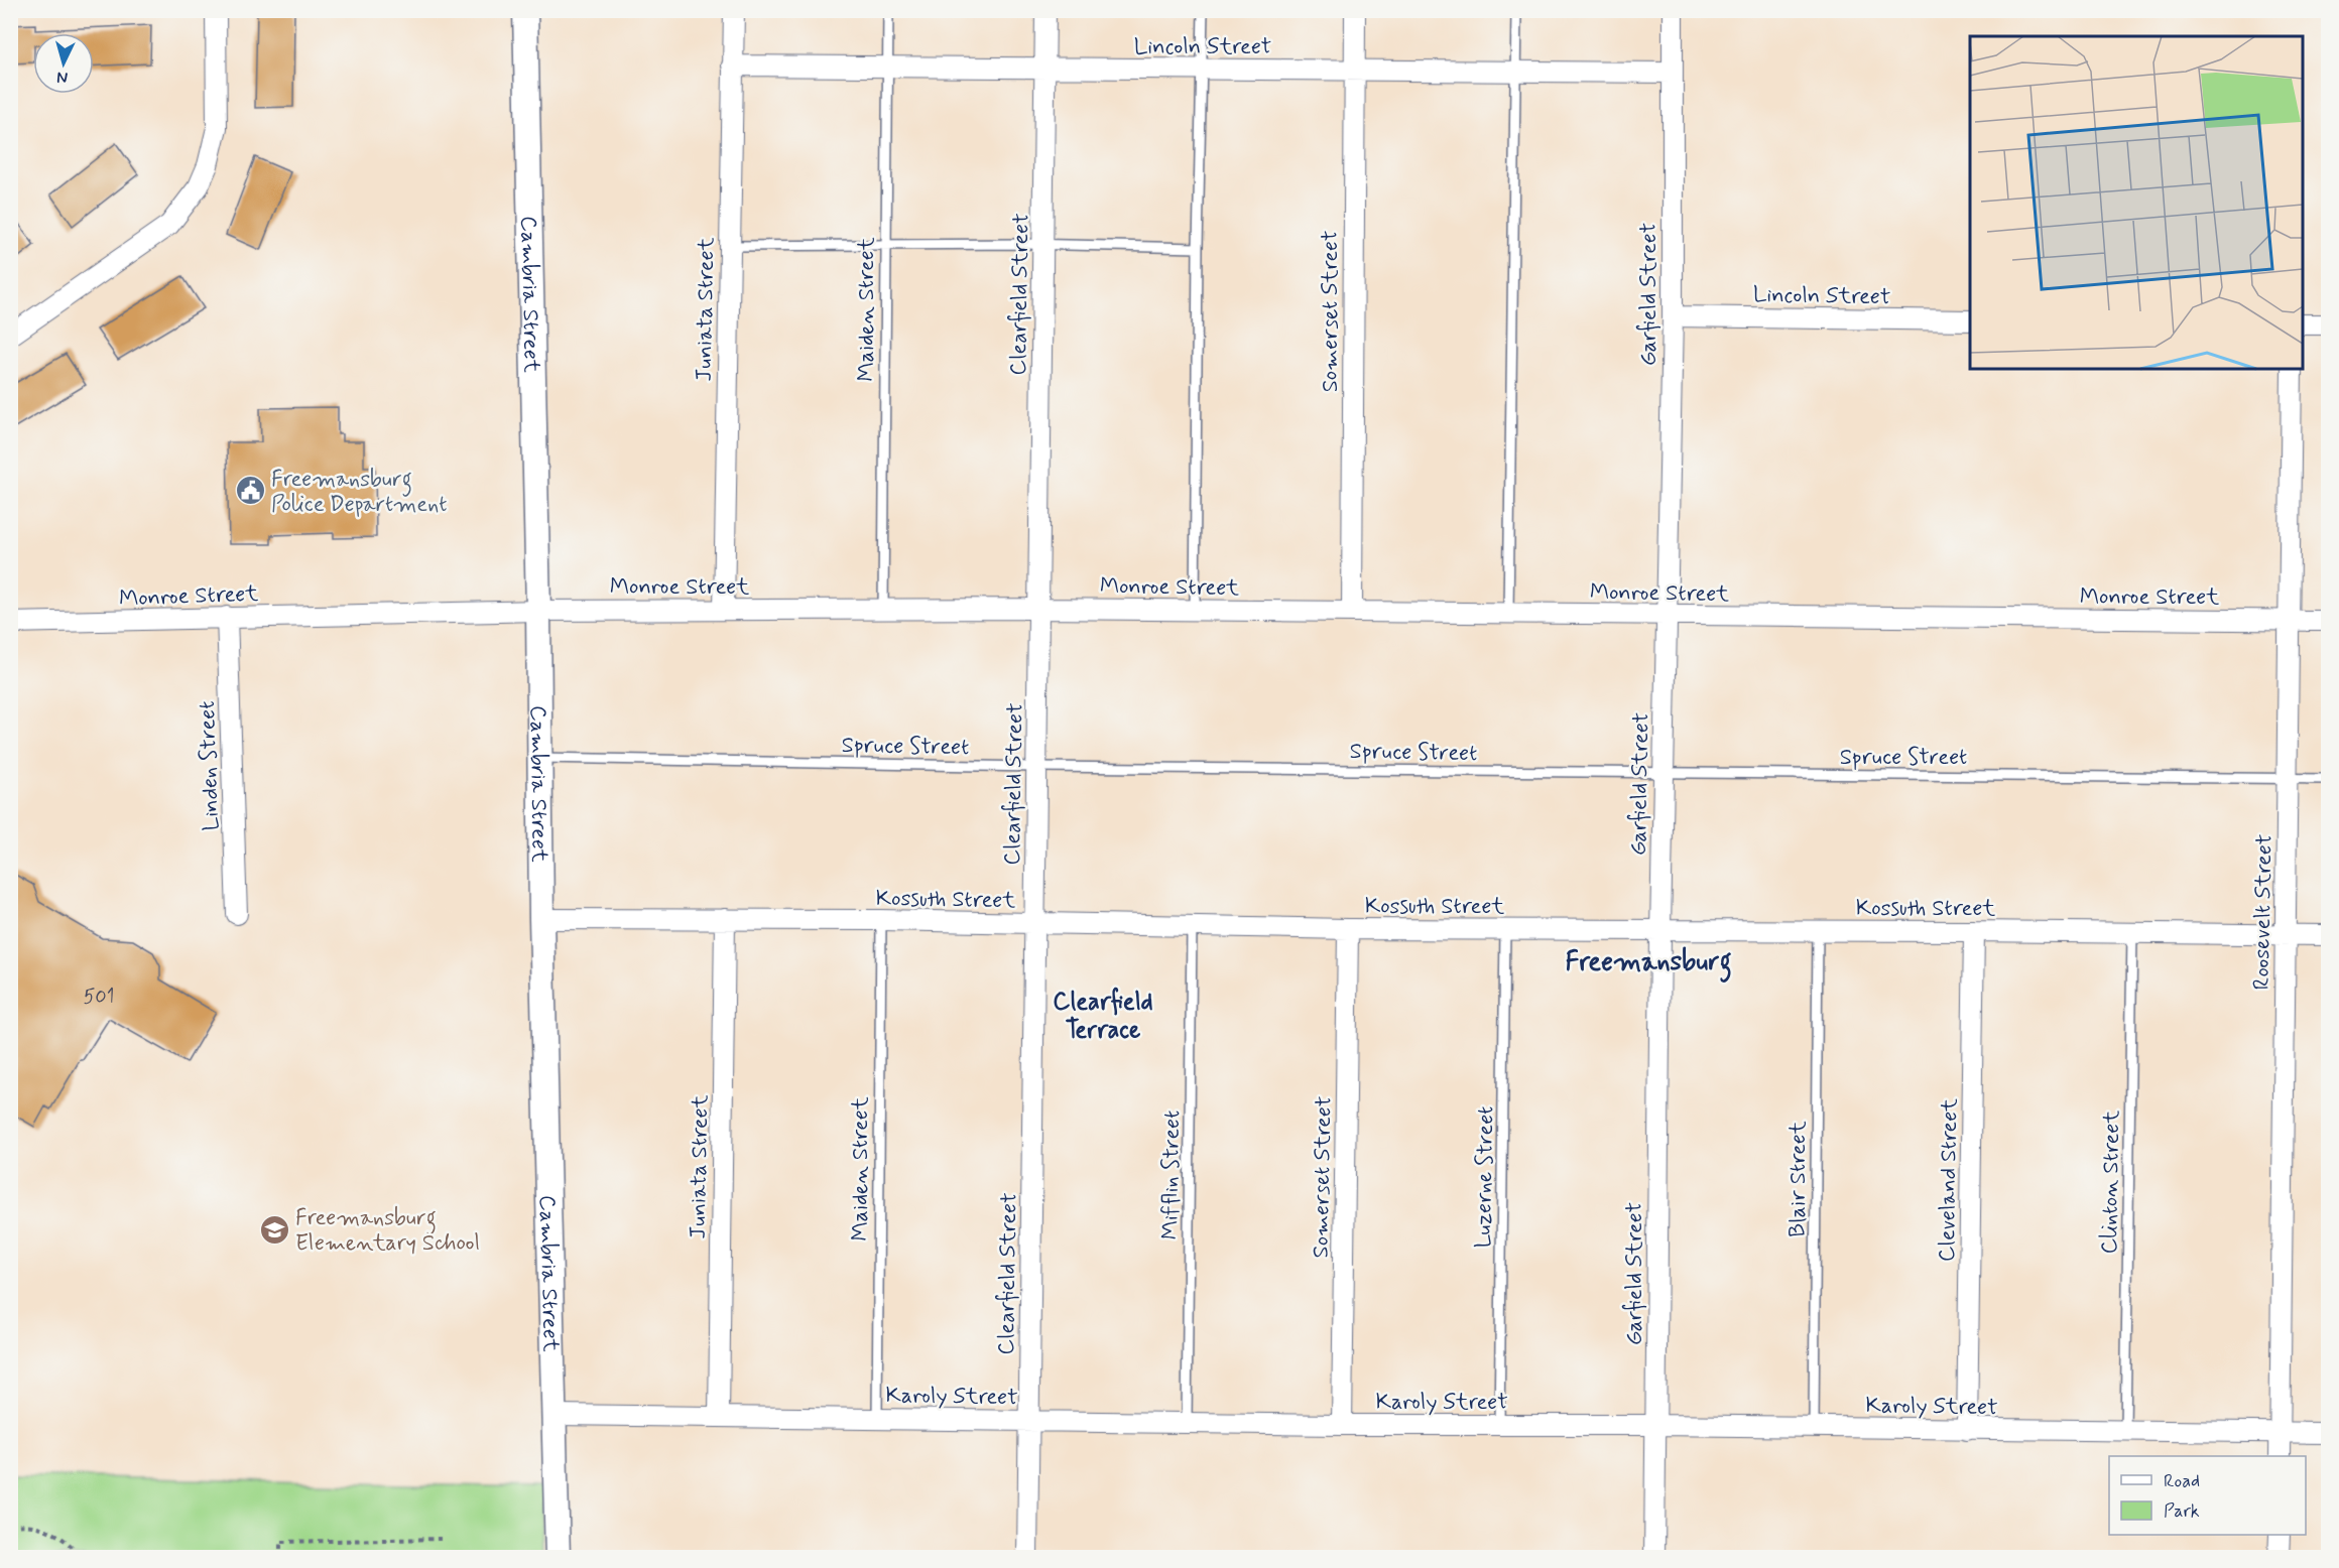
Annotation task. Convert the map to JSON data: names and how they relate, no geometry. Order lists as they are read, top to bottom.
{
  "streets": {
    "street": [
      "Lincoln Street",
      "Cambria Street",
      "Clearfield Street",
      "Garfield Street",
      "Juniata Street",
      "Somerset Street",
      "Monroe Street",
      "Linden Street",
      "Kossuth Street",
      "Roosevelt Street",
      "Cleveland Street",
      "Karoly Street"
    ],
    "lane": [
      "Maiden Street",
      "Spruce Street",
      "Mifflin Street",
      "Luzerne Street",
      "Blair Street",
      "Clinton Street"
    ]
  },
  "crossings": [
    ["Lincoln Street", "Clearfield Street"],
    ["Lincoln Street", "Garfield Street"],
    ["Lincoln Street", "Juniata Street"],
    ["Lincoln Street", "Maiden Street"],
    ["Lincoln Street", "Somerset Street"],
    ["Cambria Street", "Monroe Street"],
    ["Cambria Street", "Spruce Street"],
    ["Cambria Street", "Kossuth Street"],
    ["Cambria Street", "Karoly Street"],
    ["Clearfield Street", "Monroe Street"],
    ["Clearfield Street", "Spruce Street"],
    ["Clearfield Street", "Kossuth Street"],
    ["Clearfield Street", "Karoly Street"],
    ["Garfield Street", "Monroe Street"],
    ["Garfield Street", "Spruce Street"],
    ["Garfield Street", "Kossuth Street"],
    ["Garfield Street", "Karoly Street"],
    ["Juniata Street", "Monroe Street"],
    ["Juniata Street", "Kossuth Street"],
    ["Juniata Street", "Karoly Street"],
    ["Maiden Street", "Monroe Street"],
    ["Maiden Street", "Kossuth Street"],
    ["Maiden Street", "Karoly Street"],
    ["Somerset Street", "Monroe Street"],
    ["Somerset Street", "Kossuth Street"],
    ["Somerset Street", "Karoly Street"],
    ["Monroe Street", "Linden Street"],
    ["Monroe Street", "Roosevelt Street"],
    ["Spruce Street", "Roosevelt Street"],
    ["Kossuth Street", "Roosevelt Street"],
    ["Kossuth Street", "Mifflin Street"],
    ["Kossuth Street", "Luzerne Street"],
    ["Kossuth Street", "Blair Street"],
    ["Kossuth Street", "Cleveland Street"],
    ["Kossuth Street", "Clinton Street"],
    ["Roosevelt Street", "Karoly Street"],
    ["Mifflin Street", "Karoly Street"],
    ["Luzerne Street", "Karoly Street"],
    ["Blair Street", "Karoly Street"],
    ["Cleveland Street", "Karoly Street"],
    ["Clinton Street", "Karoly Street"]
  ],
  "districts": ["Freemansburg", "Clearfield Terrace"],
  "places": {
    "public building": ["Freemansburg Police Department"],
    "school or university": ["Freemansburg Elementary School"]
  },
  "house_numbers": ["501"],
  "legend": ["Road", "Park"],
  "north": "bottom"
}
